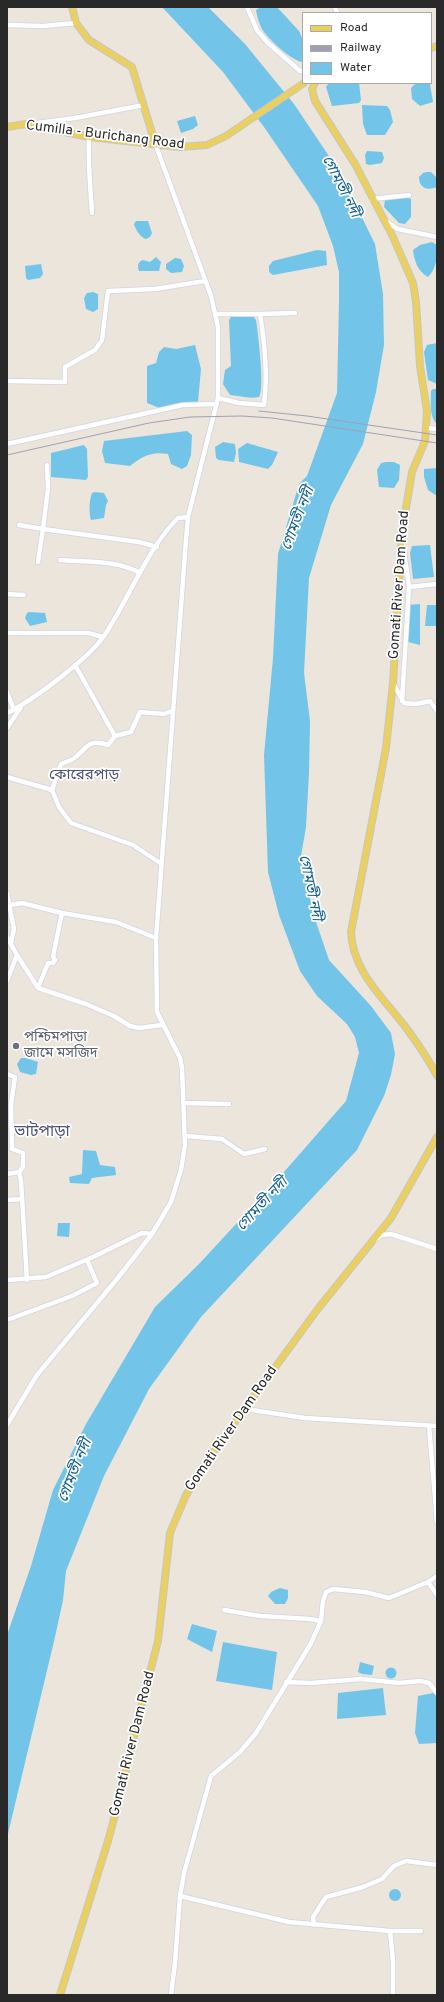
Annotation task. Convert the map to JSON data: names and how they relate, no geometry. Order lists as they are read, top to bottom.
{
  "streets": {
    "main road": ["Cumilla - Burichang Road", "Gomati River Dam Road"]
  },
  "districts": ["কোরেরপাড়", "ভাটপাড়া"],
  "water": ["গোমতী নদী"],
  "places": ["পশ্চিমপাড়া জামে মসজিদ"],
  "legend": ["Road", "Railway", "Water"]
}
